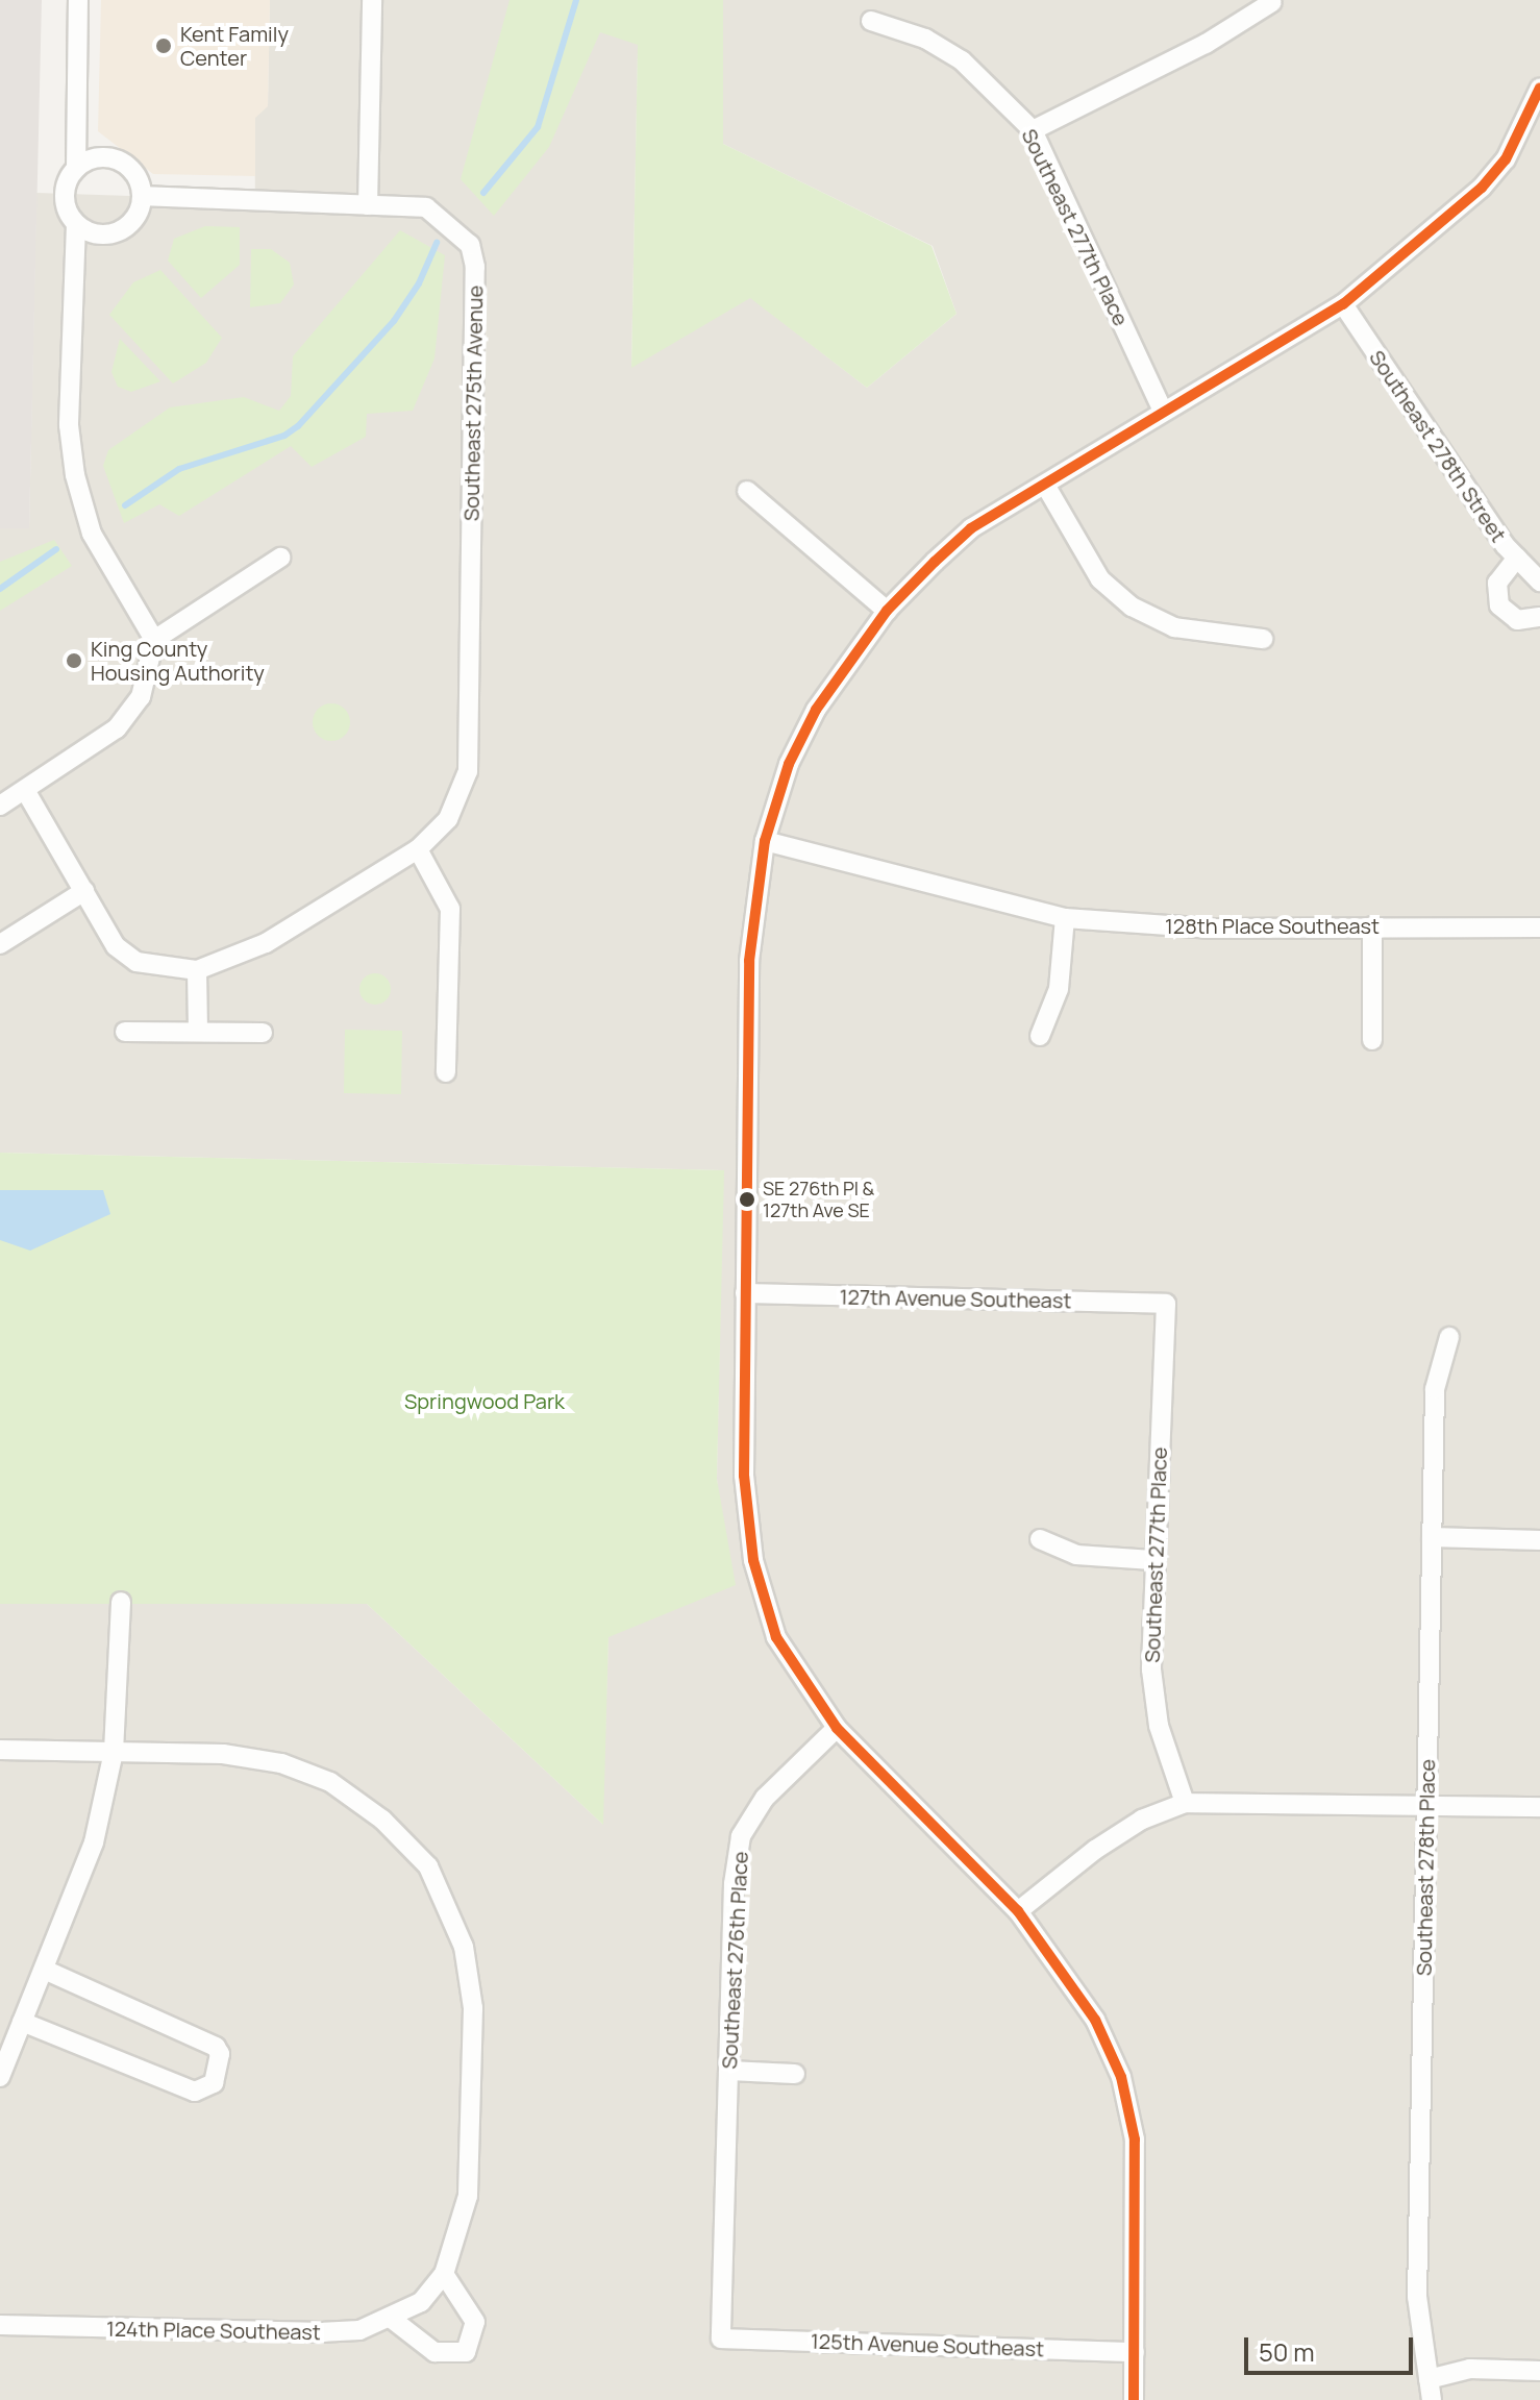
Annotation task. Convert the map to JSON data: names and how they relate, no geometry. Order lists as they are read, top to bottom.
{
  "streets": {
    "street": [
      "Southeast 277th Place",
      "Southeast 275th Avenue",
      "Southeast 278th Street",
      "128th Place Southeast",
      "127th Avenue Southeast",
      "Southeast 278th Place",
      "Southeast 276th Place",
      "124th Place Southeast",
      "125th Avenue Southeast"
    ]
  },
  "crossings": [
    ["Southeast 277th Place", "127th Avenue Southeast"],
    ["Southeast 276th Place", "125th Avenue Southeast"]
  ],
  "parks": ["Springwood Park"],
  "places": ["Kent Family Center", "King County Housing Authority", "SE 276th Pl & 127th Ave SE"],
  "scale_bar": "50 m"
}
